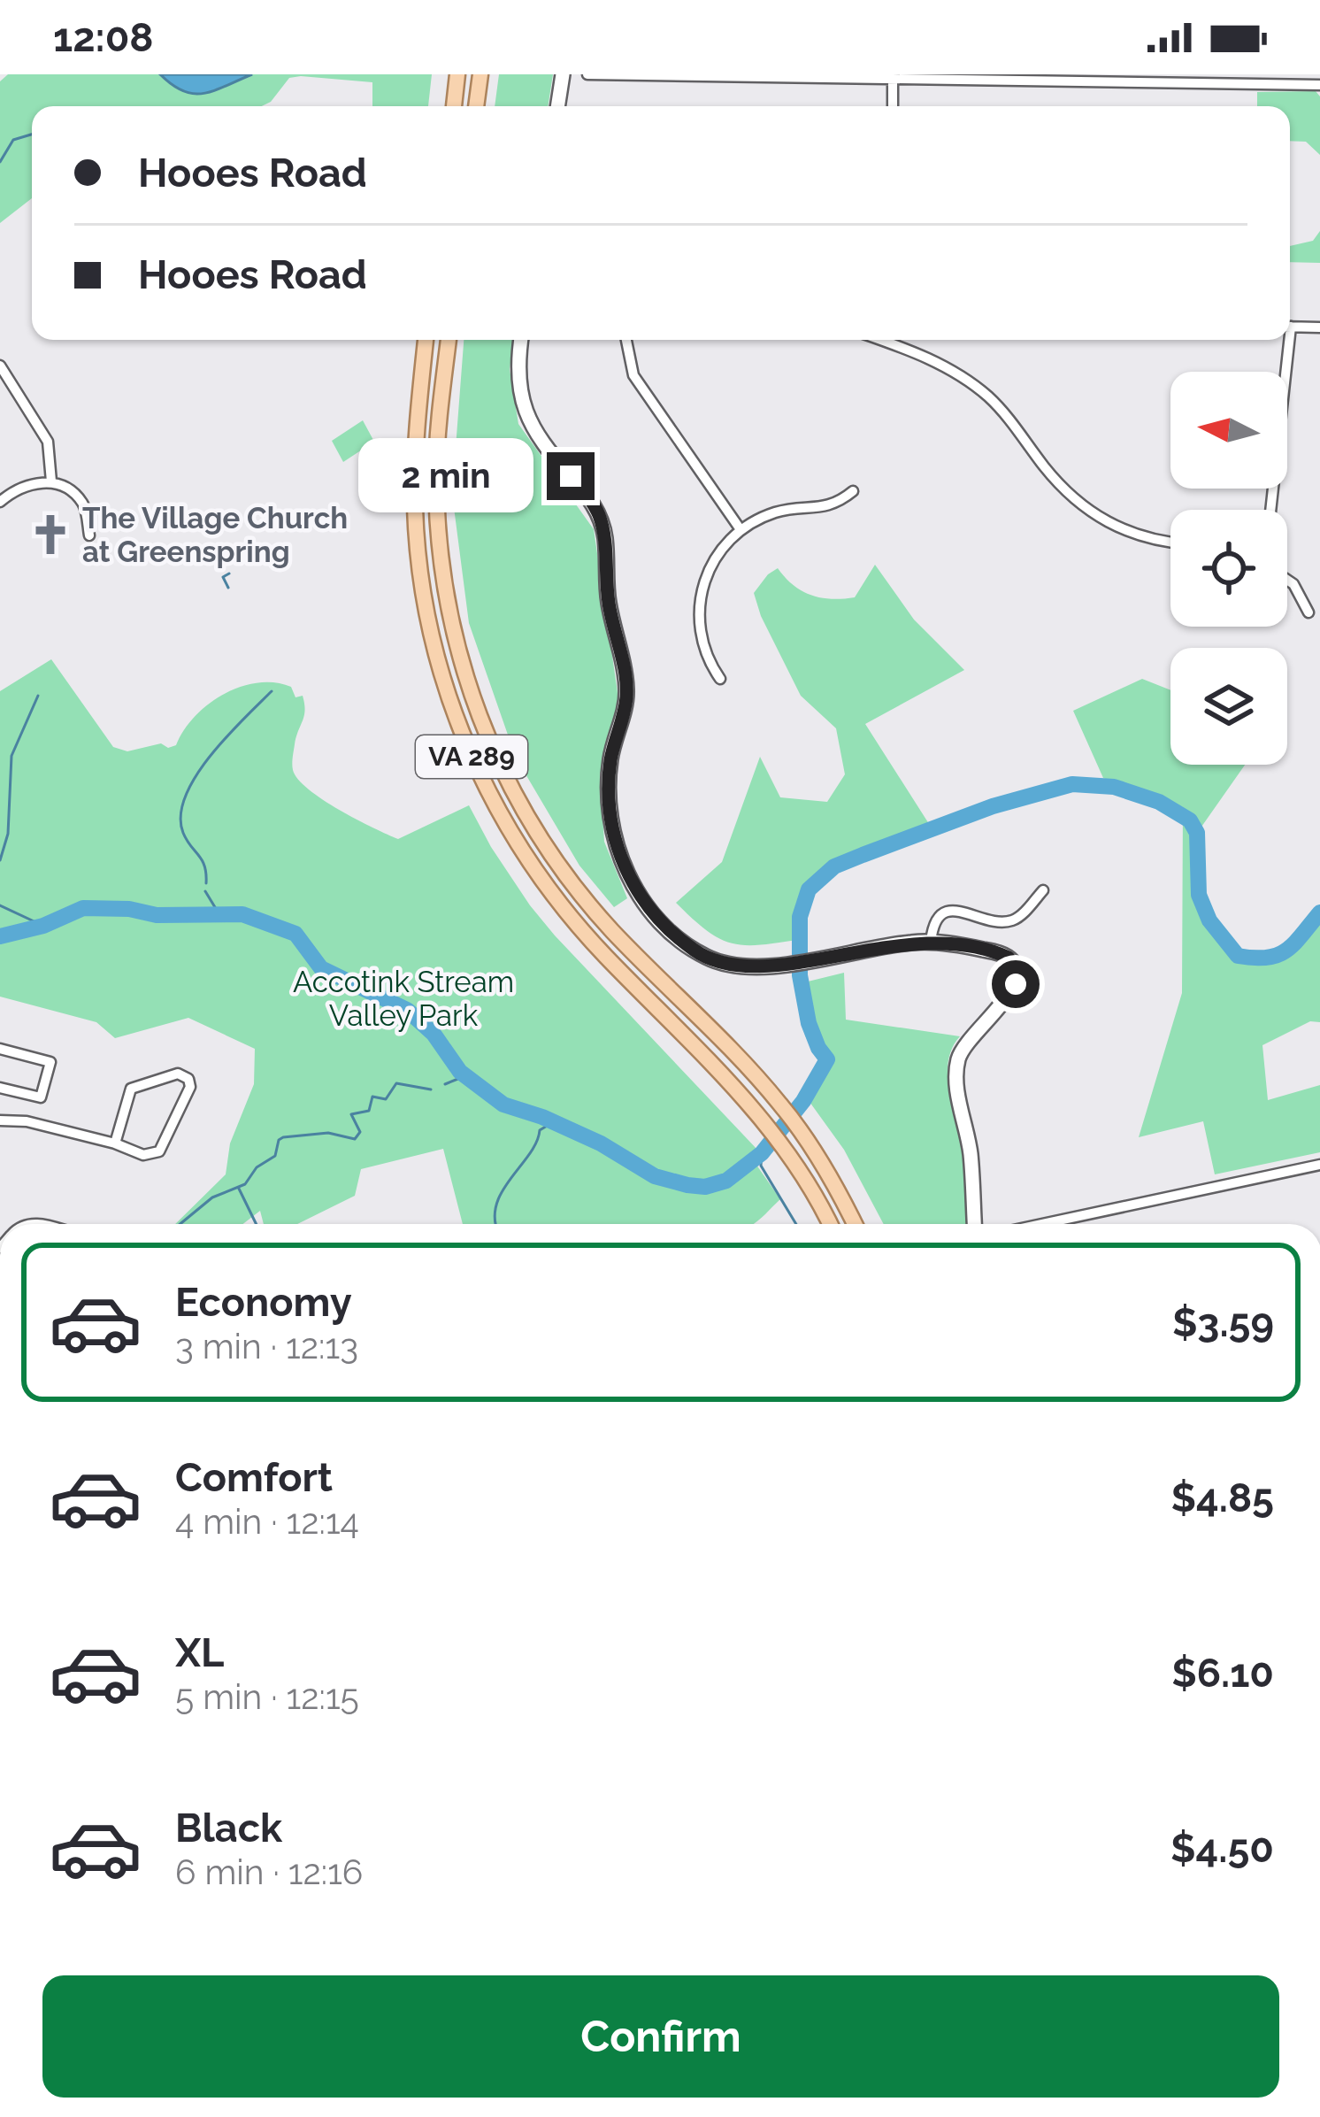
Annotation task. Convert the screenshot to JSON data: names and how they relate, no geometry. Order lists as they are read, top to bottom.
{
  "streets": {
    "main road": ["VA 289"]
  },
  "parks": ["Accotink Stream Valley Park"],
  "places": {
    "church": ["The Village Church at Greenspring"]
  },
  "north": "left",
  "page": {
    "status": "12:08",
    "banner": ["Hooes Road", "Hooes Road"],
    "bubble": "2 min",
    "list": [
      {
        "name": "Economy",
        "note": "3 min · 12:13",
        "value": "$3.59"
      },
      {
        "name": "Comfort",
        "note": "4 min · 12:14",
        "value": "$4.85"
      },
      {
        "name": "XL",
        "note": "5 min · 12:15",
        "value": "$6.10"
      },
      {
        "name": "Black",
        "note": "6 min · 12:16",
        "value": "$4.50"
      }
    ],
    "buttons": "Confirm"
  }
}
